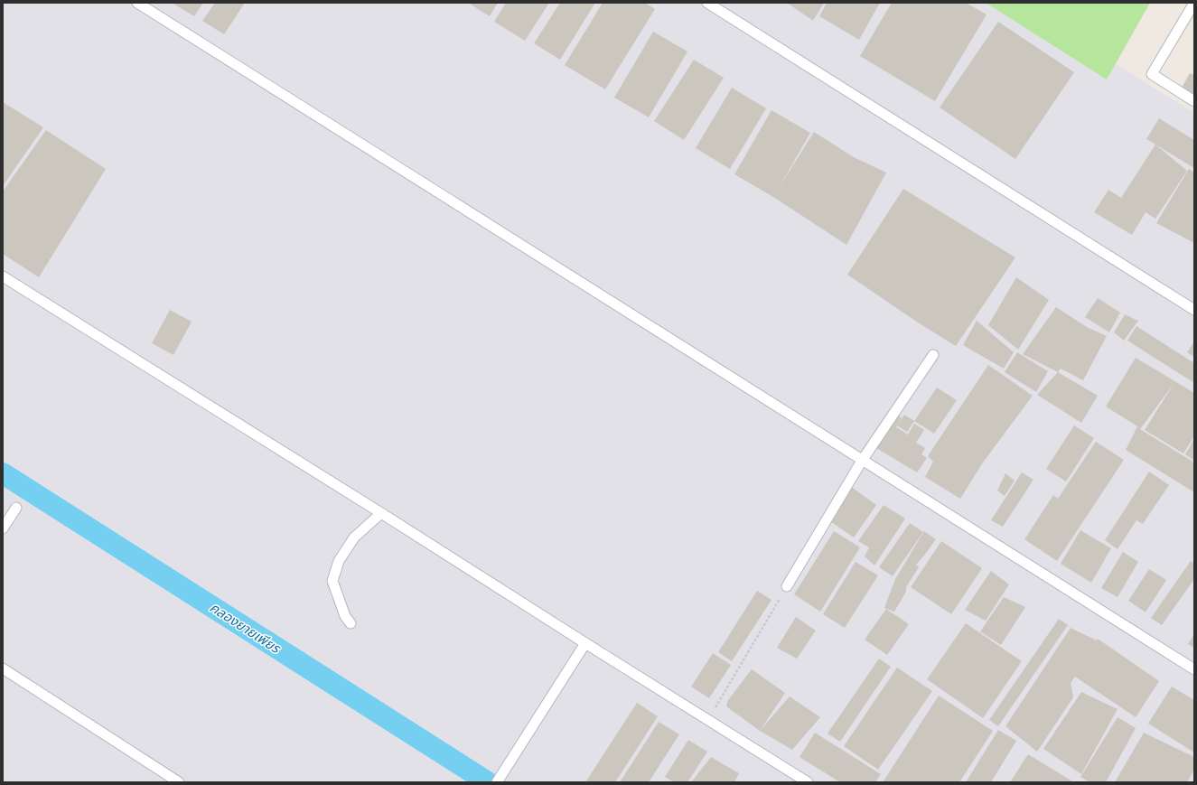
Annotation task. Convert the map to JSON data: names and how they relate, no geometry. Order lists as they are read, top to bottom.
{
  "water": ["คลองยายเพียร"]
}
